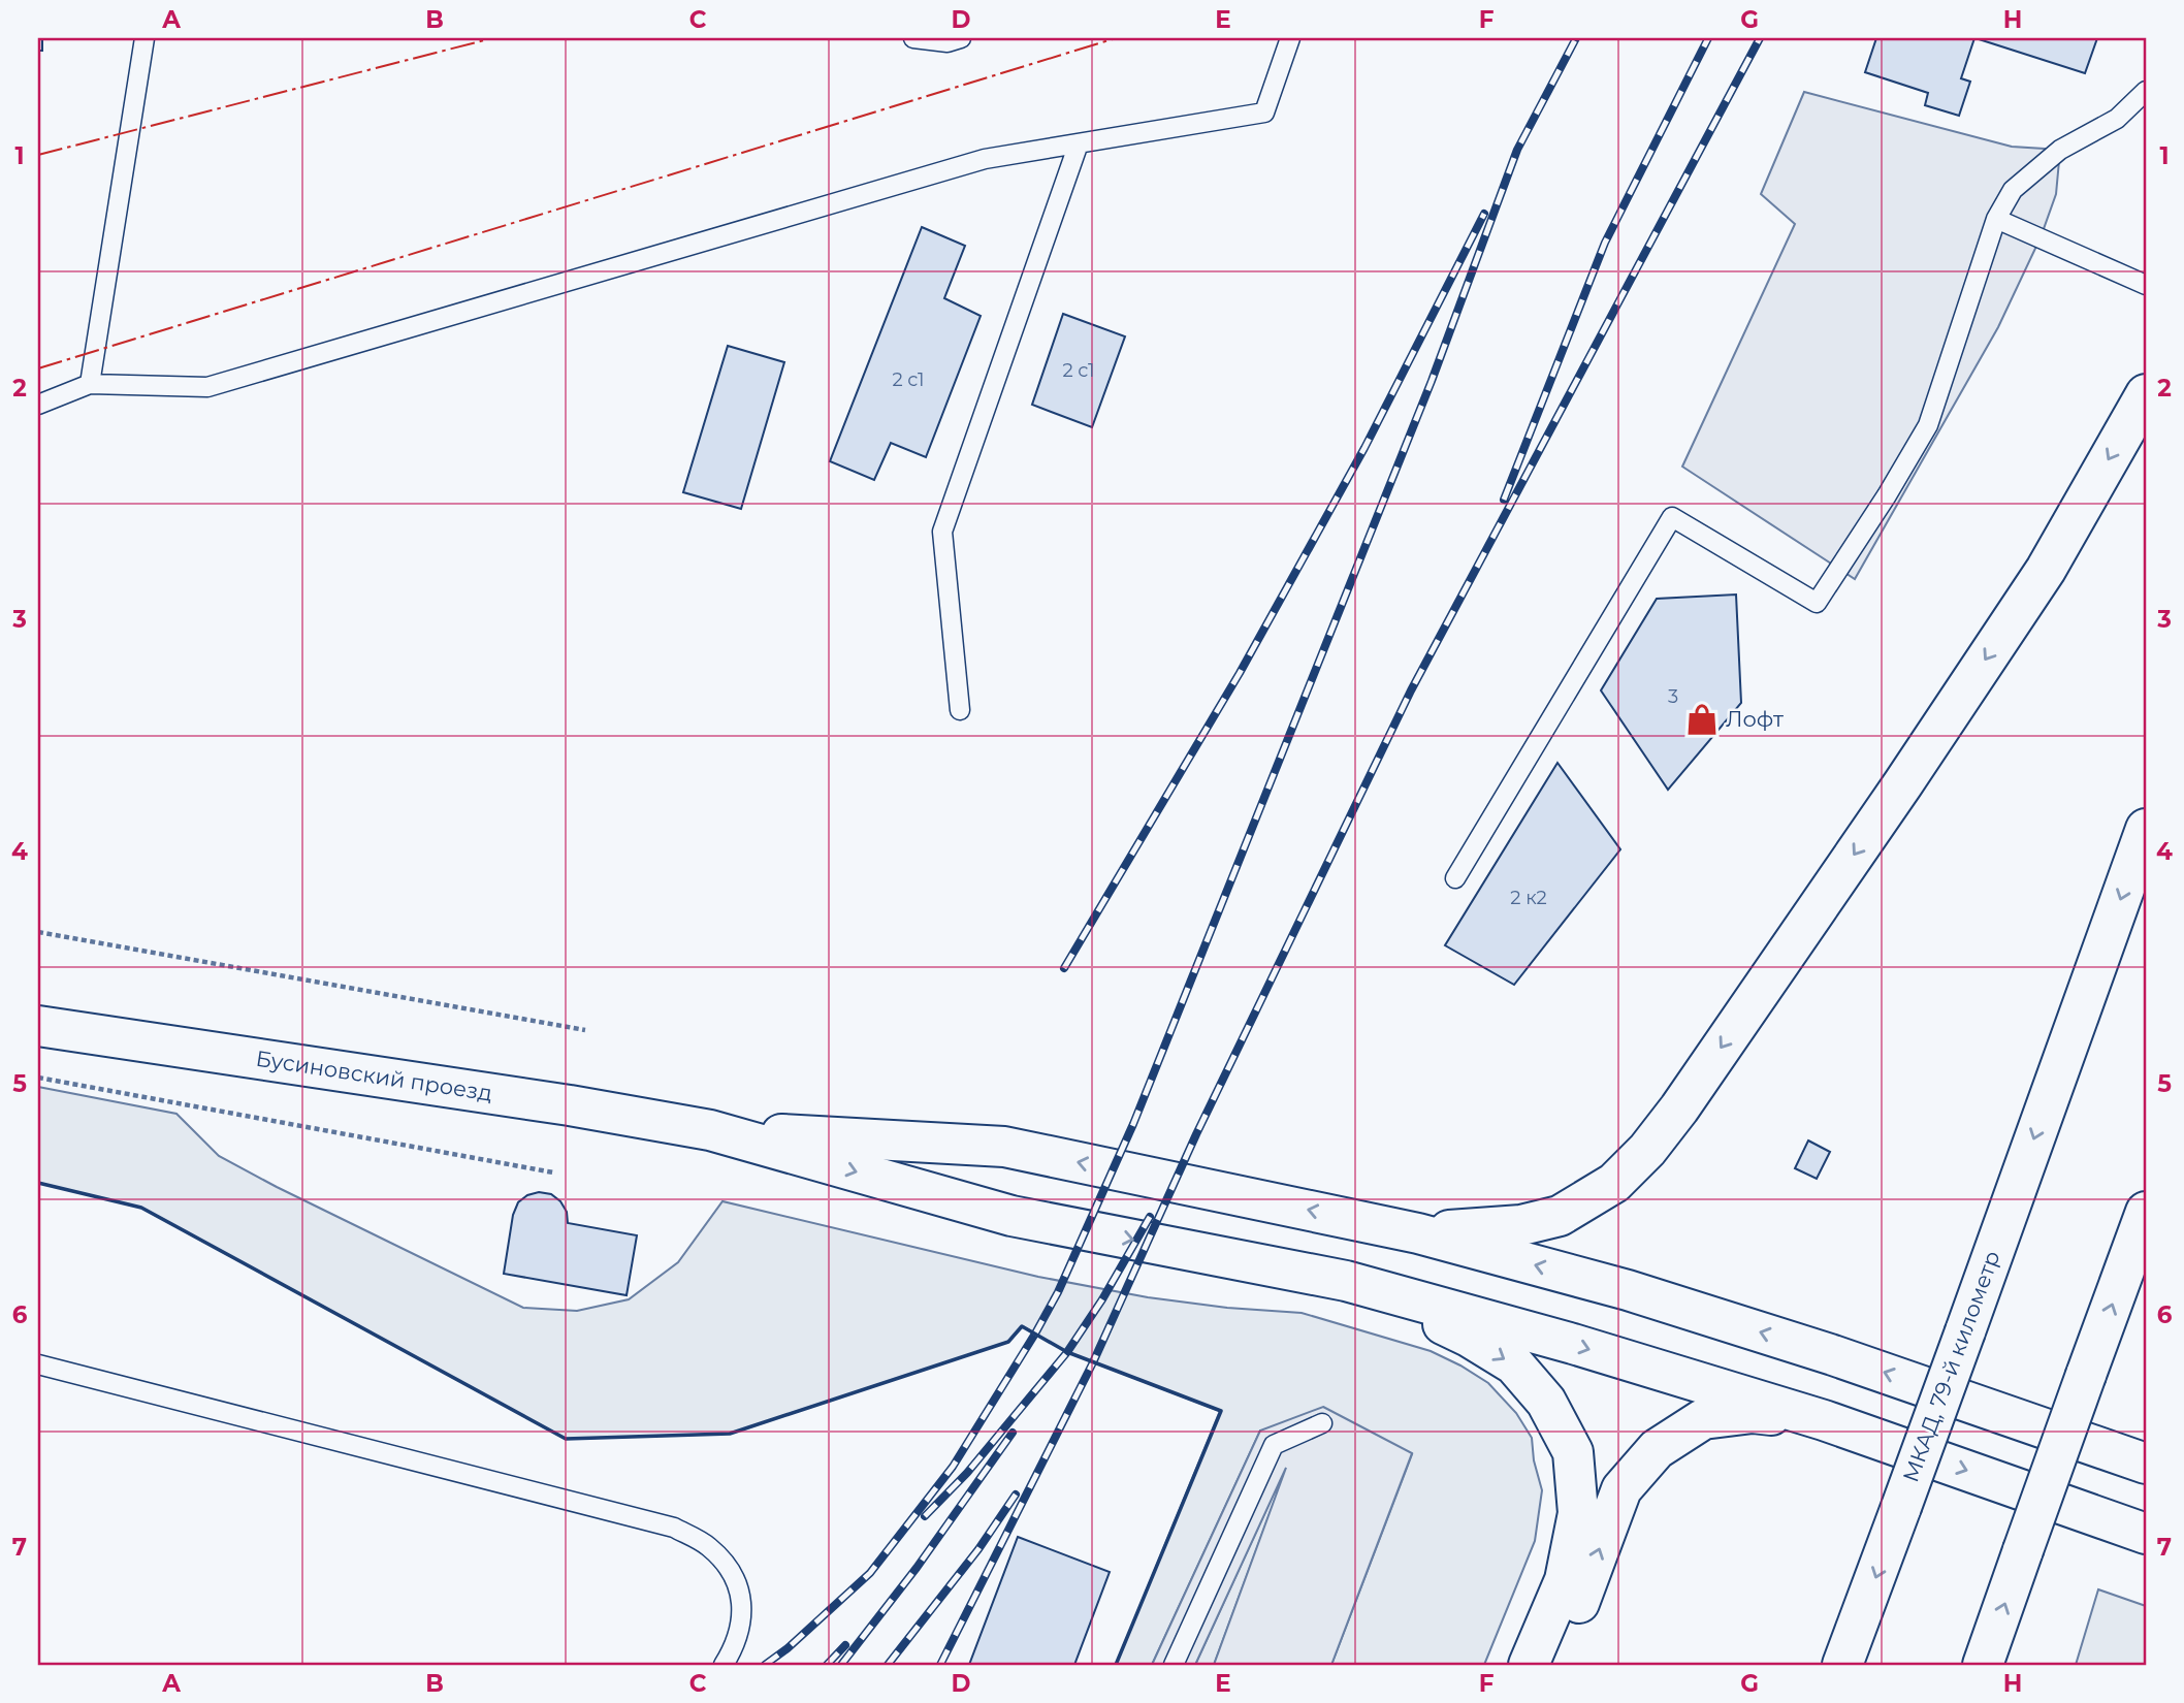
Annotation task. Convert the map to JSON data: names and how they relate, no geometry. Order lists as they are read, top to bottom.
{
  "streets": {
    "main road": ["Бусиновский проезд", "МКАД, 79-й километр"]
  },
  "places": {
    "shop": ["Лофт"]
  },
  "house_numbers": [
    "2 с1",
    "2 с1",
    "3",
    "2 к2"
  ],
  "grid": {
    "columns": [
      "A",
      "B",
      "C",
      "D",
      "E",
      "F",
      "G",
      "H"
    ],
    "rows": [
      "1",
      "2",
      "3",
      "4",
      "5",
      "6",
      "7"
    ]
  }
}
